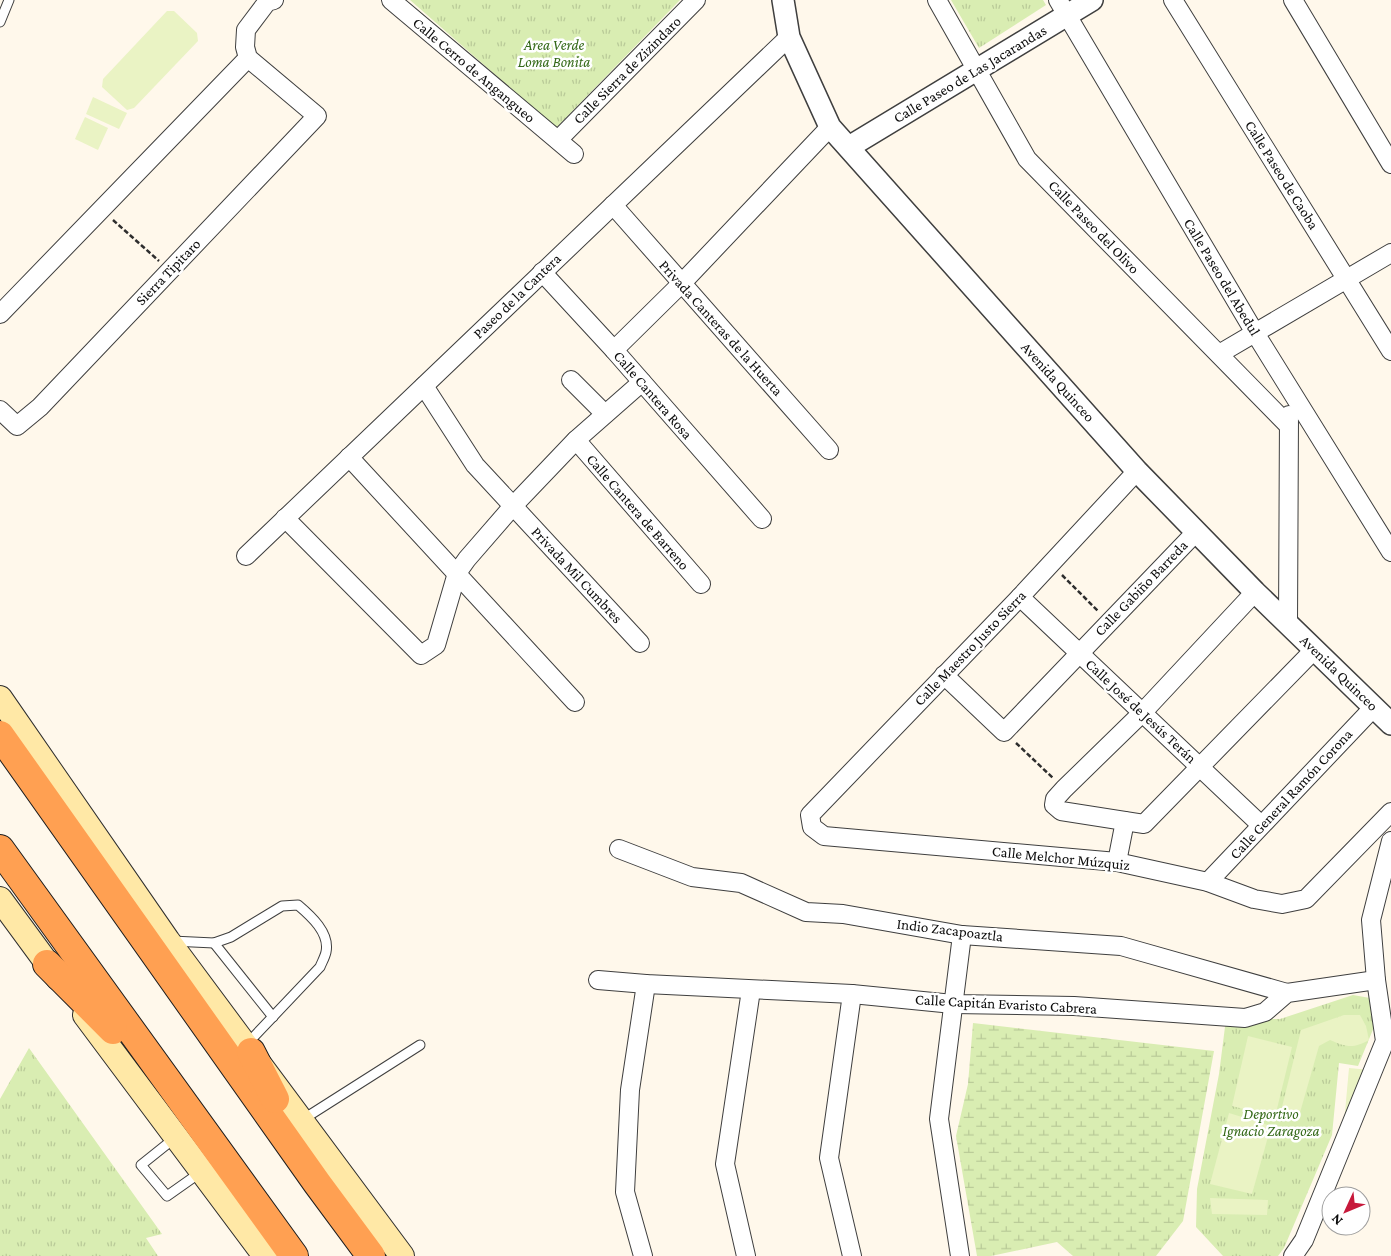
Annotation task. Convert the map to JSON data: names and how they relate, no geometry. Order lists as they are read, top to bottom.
{
  "streets": {
    "street": [
      "Calle Cerro de Angangueo",
      "Calle Sierra de Zizindaro",
      "Calle Paseo de Las Jacarandas",
      "Calle Paseo de Caoba",
      "Calle Paseo del Olivo",
      "Sierra Tipitaro",
      "Calle Paseo del Abedul",
      "Paseo de la Cantera",
      "Privada Canteras de la Huerta",
      "Avenida Quinceo",
      "Calle Cantera Rosa",
      "Calle Cantera de Barreno",
      "Privada Mil Cumbres",
      "Calle Gabiño Barreda",
      "Calle Maestro Justo Sierra",
      "Calle José de Jesús Terán",
      "Calle General Ramón Corona",
      "Calle Melchor Múzquiz",
      "Indio Zacapoaztla",
      "Calle Capitán Evaristo Cabrera"
    ]
  },
  "crossings": [
    ["Calle Cerro de Angangueo", "Calle Sierra de Zizindaro"],
    ["Calle Paseo de Las Jacarandas", "Calle Paseo del Olivo"],
    ["Calle Paseo de Las Jacarandas", "Calle Paseo del Abedul"],
    ["Calle Paseo de Las Jacarandas", "Avenida Quinceo"],
    ["Paseo de la Cantera", "Privada Canteras de la Huerta"],
    ["Paseo de la Cantera", "Avenida Quinceo"],
    ["Paseo de la Cantera", "Calle Cantera Rosa"],
    ["Paseo de la Cantera", "Privada Mil Cumbres"],
    ["Avenida Quinceo", "Calle Gabiño Barreda"],
    ["Avenida Quinceo", "Calle Maestro Justo Sierra"],
    ["Avenida Quinceo", "Calle General Ramón Corona"],
    ["Calle Gabiño Barreda", "Calle José de Jesús Terán"],
    ["Calle Maestro Justo Sierra", "Calle José de Jesús Terán"],
    ["Calle Maestro Justo Sierra", "Calle Melchor Múzquiz"],
    ["Calle José de Jesús Terán", "Calle General Ramón Corona"],
    ["Calle General Ramón Corona", "Calle Melchor Múzquiz"],
    ["Indio Zacapoaztla", "Calle Capitán Evaristo Cabrera"]
  ],
  "parks": ["Area Verde Loma Bonita", "Deportivo Ignacio Zaragoza"],
  "north": "bottom left"
}
